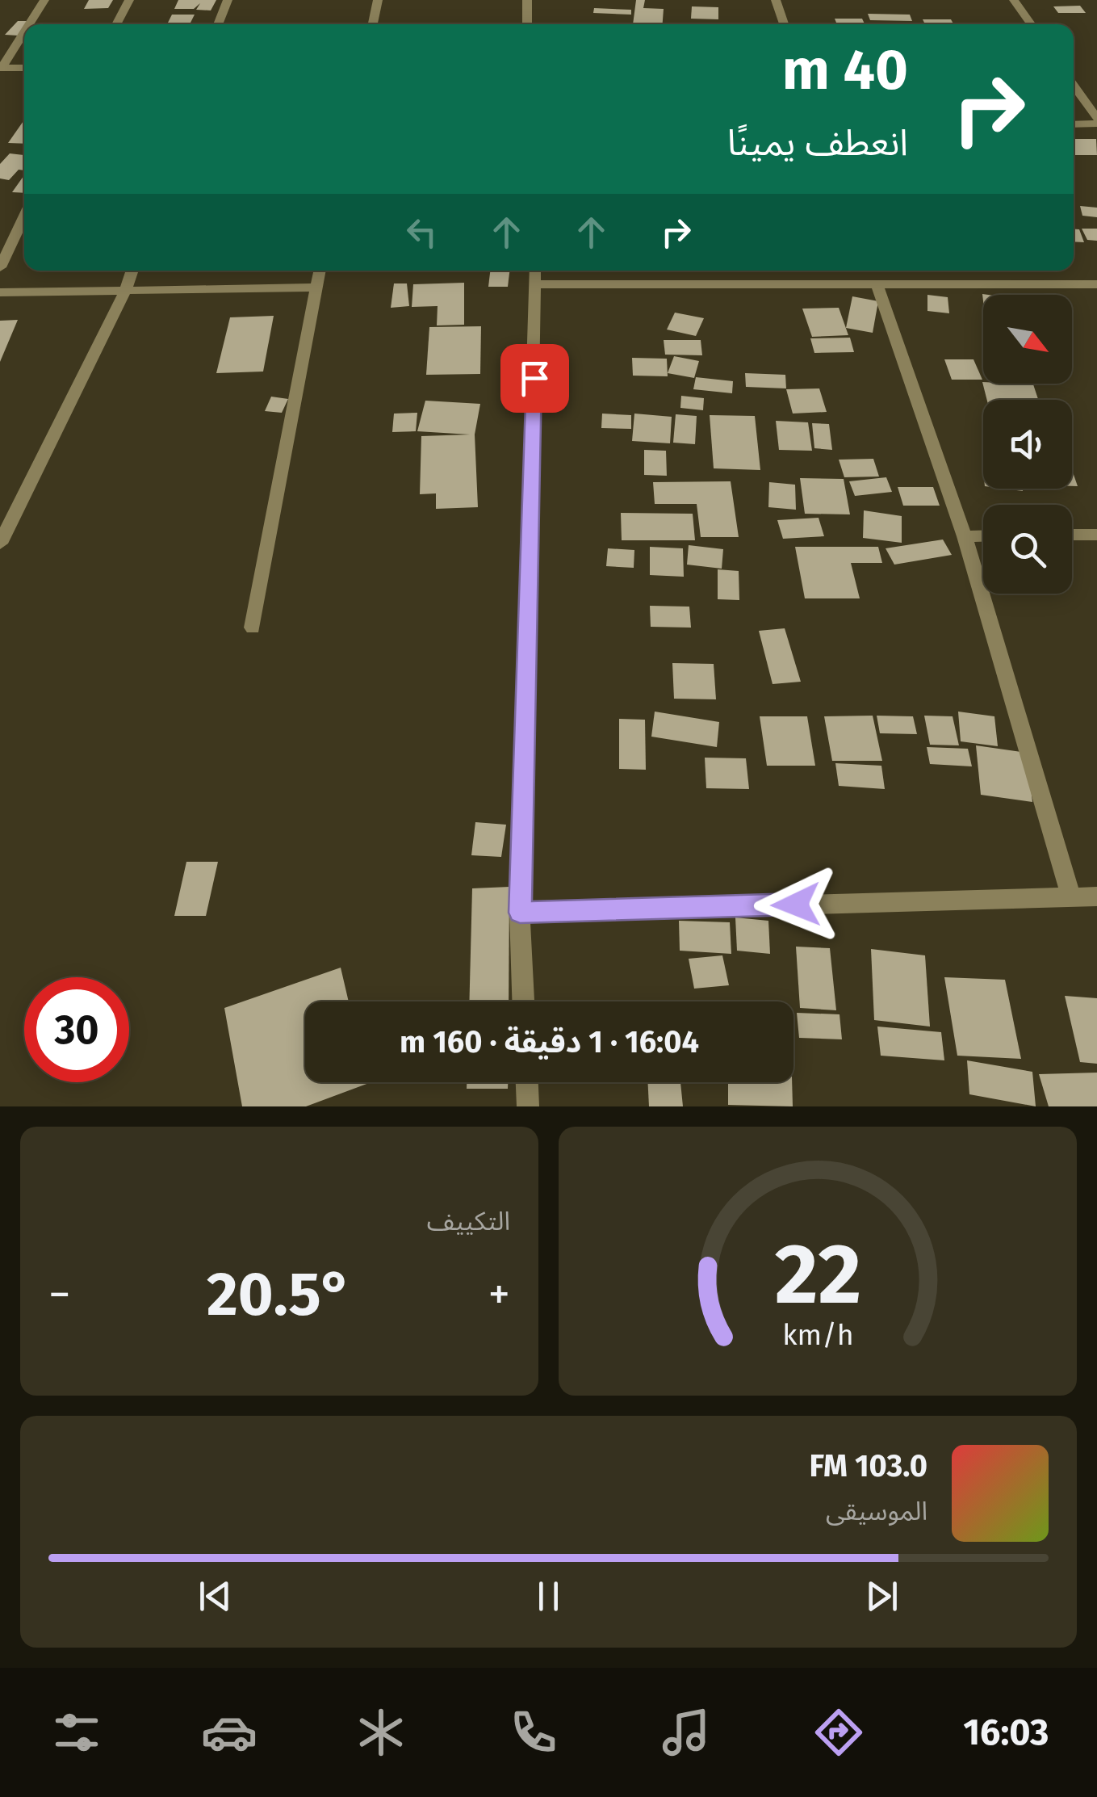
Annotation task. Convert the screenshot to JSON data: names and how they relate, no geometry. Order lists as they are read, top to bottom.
{
  "north": "bottom right",
  "page": {
    "turn": ["40 m", "انعطف يمينًا"],
    "limit": "30",
    "trip": "16:04 · 1 دقيقة · 160 m",
    "tile": "التكييف",
    "heat": ["−", "20.5°", "+"],
    "song": ["103.0 FM", "الموسيقى"],
    "tabs": "16:03",
    "gauge": ["22", "km/h"]
  }
}
